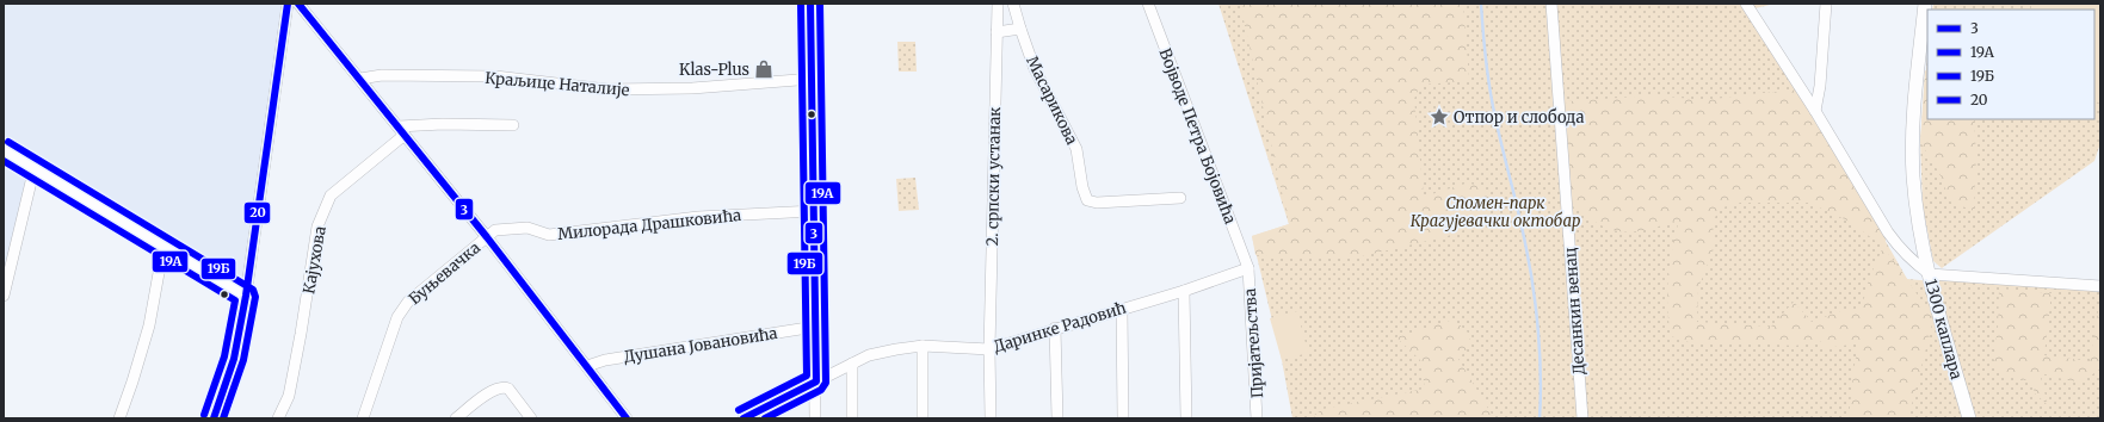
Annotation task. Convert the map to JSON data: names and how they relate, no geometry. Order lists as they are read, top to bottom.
{
  "streets": {
    "main road": ["1300 каплара"],
    "street": [
      "Краљице Наталије",
      "Масарикова",
      "Војводе Петра Бојовића",
      "2. српски устанак",
      "Милорада Драшковића",
      "Кајухова",
      "Буњевачка",
      "Десанкин венац",
      "Даринке Радовић",
      "Пријатељства",
      "Душана Јовановића"
    ]
  },
  "crossings": [
    ["Војводе Петра Бојовића", "Даринке Радовић"],
    ["Војводе Петра Бојовића", "Пријатељства"],
    ["2. српски устанак", "Даринке Радовић"],
    ["Милорада Драшковића", "Буњевачка"],
    ["Даринке Радовић", "Пријатељства"]
  ],
  "parks": ["Спомен-парк Крагујевачки октобар"],
  "places": {
    "shop": ["Klas-Plus"],
    "place": ["Отпор и слобода"]
  },
  "lines": [
    "transit line 3",
    "transit line 19А",
    "transit line 19Б",
    "transit line 20"
  ],
  "legend": [
    "3",
    "19А",
    "19Б",
    "20"
  ]
}
